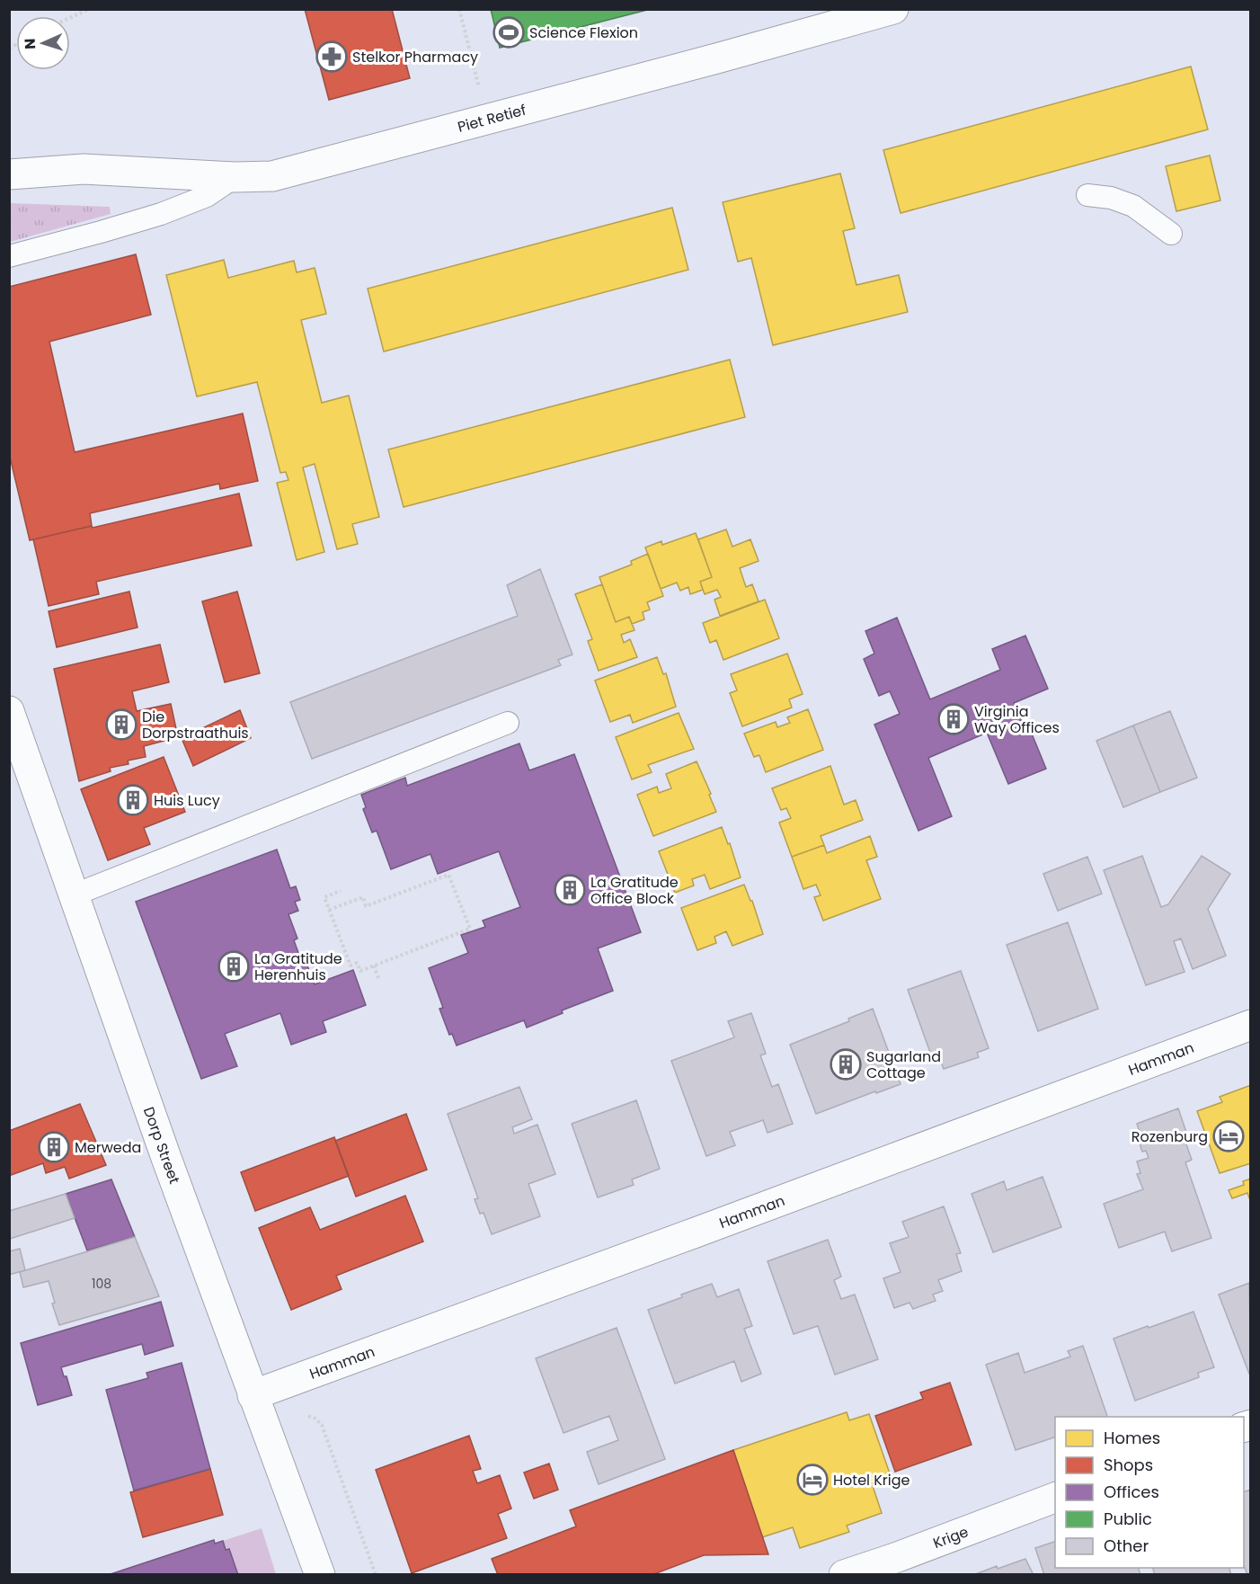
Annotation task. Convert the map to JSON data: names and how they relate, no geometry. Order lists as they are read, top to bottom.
{
  "streets": {
    "street": [
      "Piet Retief",
      "Hamman",
      "Dorp Street",
      "Krige"
    ]
  },
  "crossings": [
    ["Hamman", "Dorp Street"]
  ],
  "places": {
    "sports": ["Science Flexion"],
    "pharmacy": ["Stelkor Pharmacy"],
    "building": [
      "Virginia Way Offices",
      "Die Dorpstraathuis",
      "Huis Lucy",
      "La Gratitude Office Block",
      "La Gratitude Herenhuis",
      "Sugarland Cottage",
      "Merweda"
    ],
    "hotel": ["Rozenburg", "Hotel Krige"]
  },
  "house_numbers": ["108"],
  "legend": [
    "Homes",
    "Shops",
    "Offices",
    "Public",
    "Other"
  ],
  "north": "left"
}
